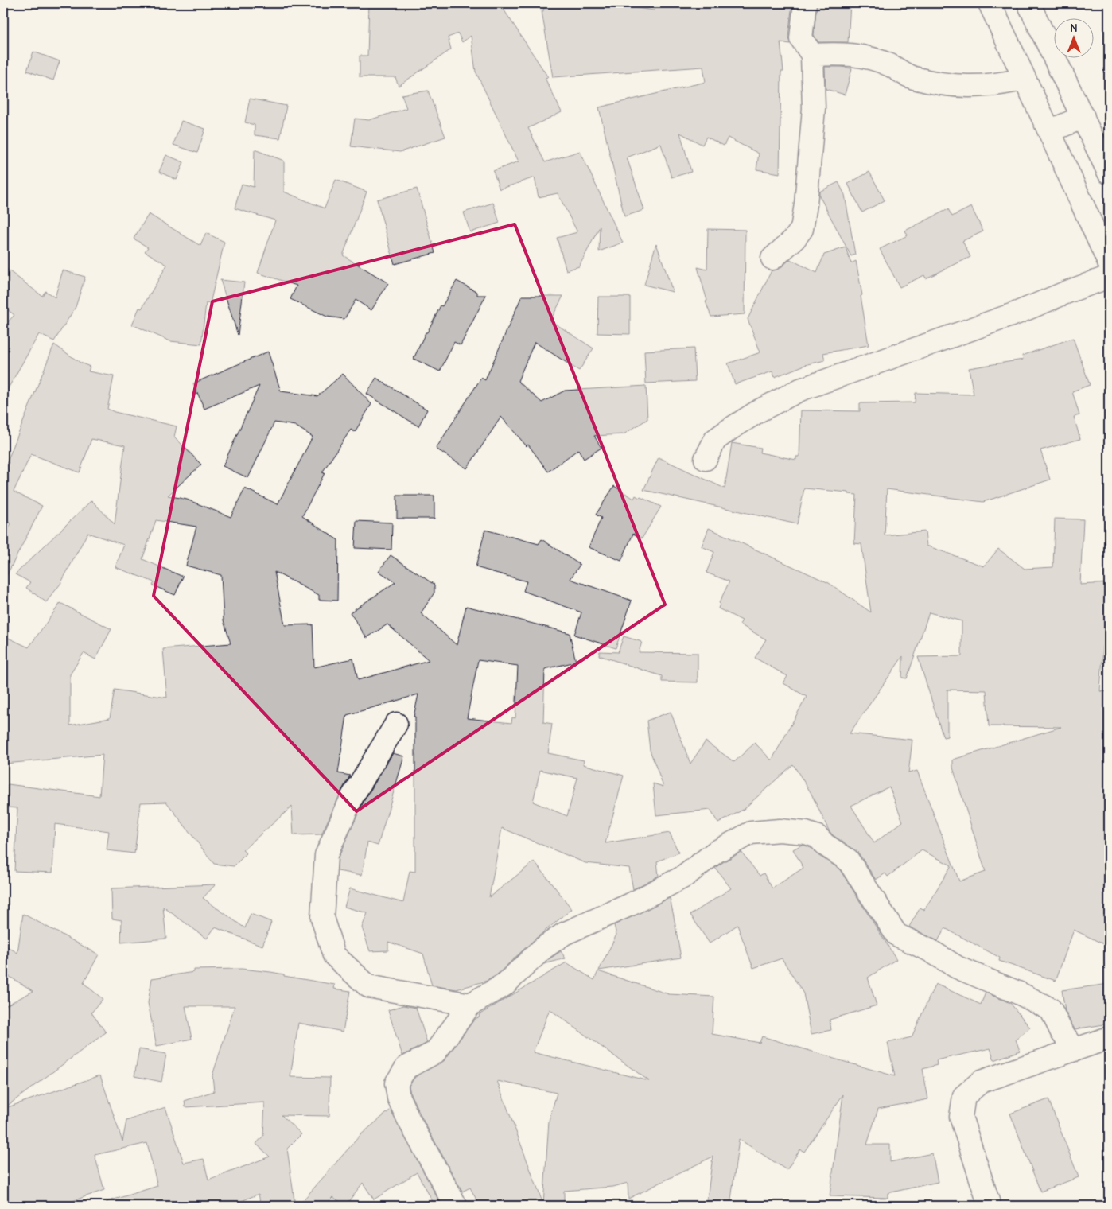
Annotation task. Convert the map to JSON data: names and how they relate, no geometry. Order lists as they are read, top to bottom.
{
  "north": "top"
}
